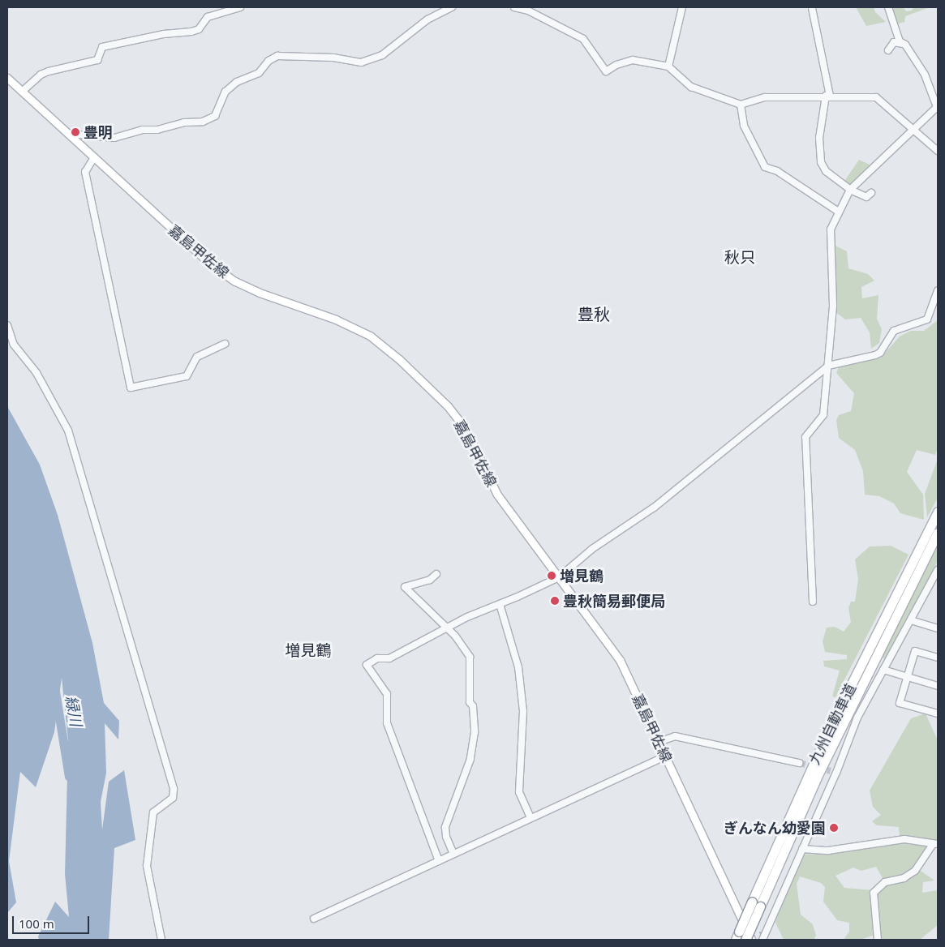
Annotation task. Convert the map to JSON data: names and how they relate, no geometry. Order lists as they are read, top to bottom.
{
  "streets": {
    "highway": ["九州自動車道"],
    "main road": ["嘉島甲佐線"]
  },
  "districts": ["秋只", "豊秋", "増見鶴"],
  "water": ["緑川"],
  "places": [
    "豊明",
    "増見鶴",
    "豊秋簡易郵便局",
    "ぎんなん幼愛園"
  ],
  "scale_bar": "100 m"
}
